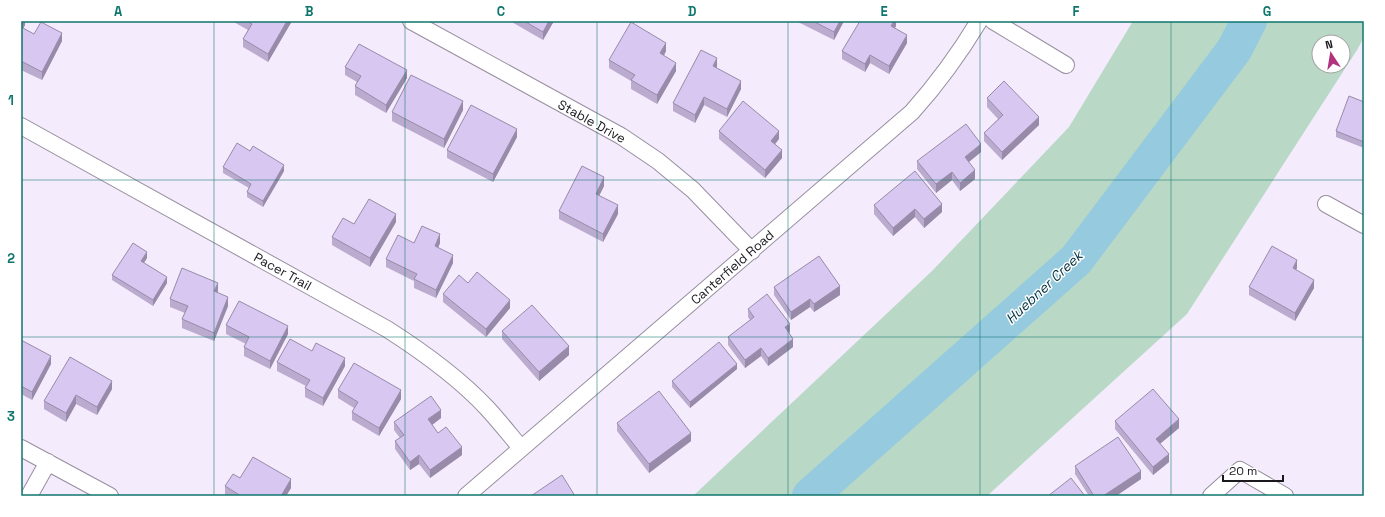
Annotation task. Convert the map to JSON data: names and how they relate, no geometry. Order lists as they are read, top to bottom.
{
  "streets": {
    "street": ["Stable Drive", "Canterfield Road", "Pacer Trail"]
  },
  "crossings": [
    ["Stable Drive", "Canterfield Road"],
    ["Canterfield Road", "Pacer Trail"]
  ],
  "water": ["Huebner Creek"],
  "scale_bar": "20 m",
  "north": "top",
  "grid": {
    "columns": [
      "A",
      "B",
      "C",
      "D",
      "E",
      "F",
      "G"
    ],
    "rows": ["1", "2", "3"]
  }
}
